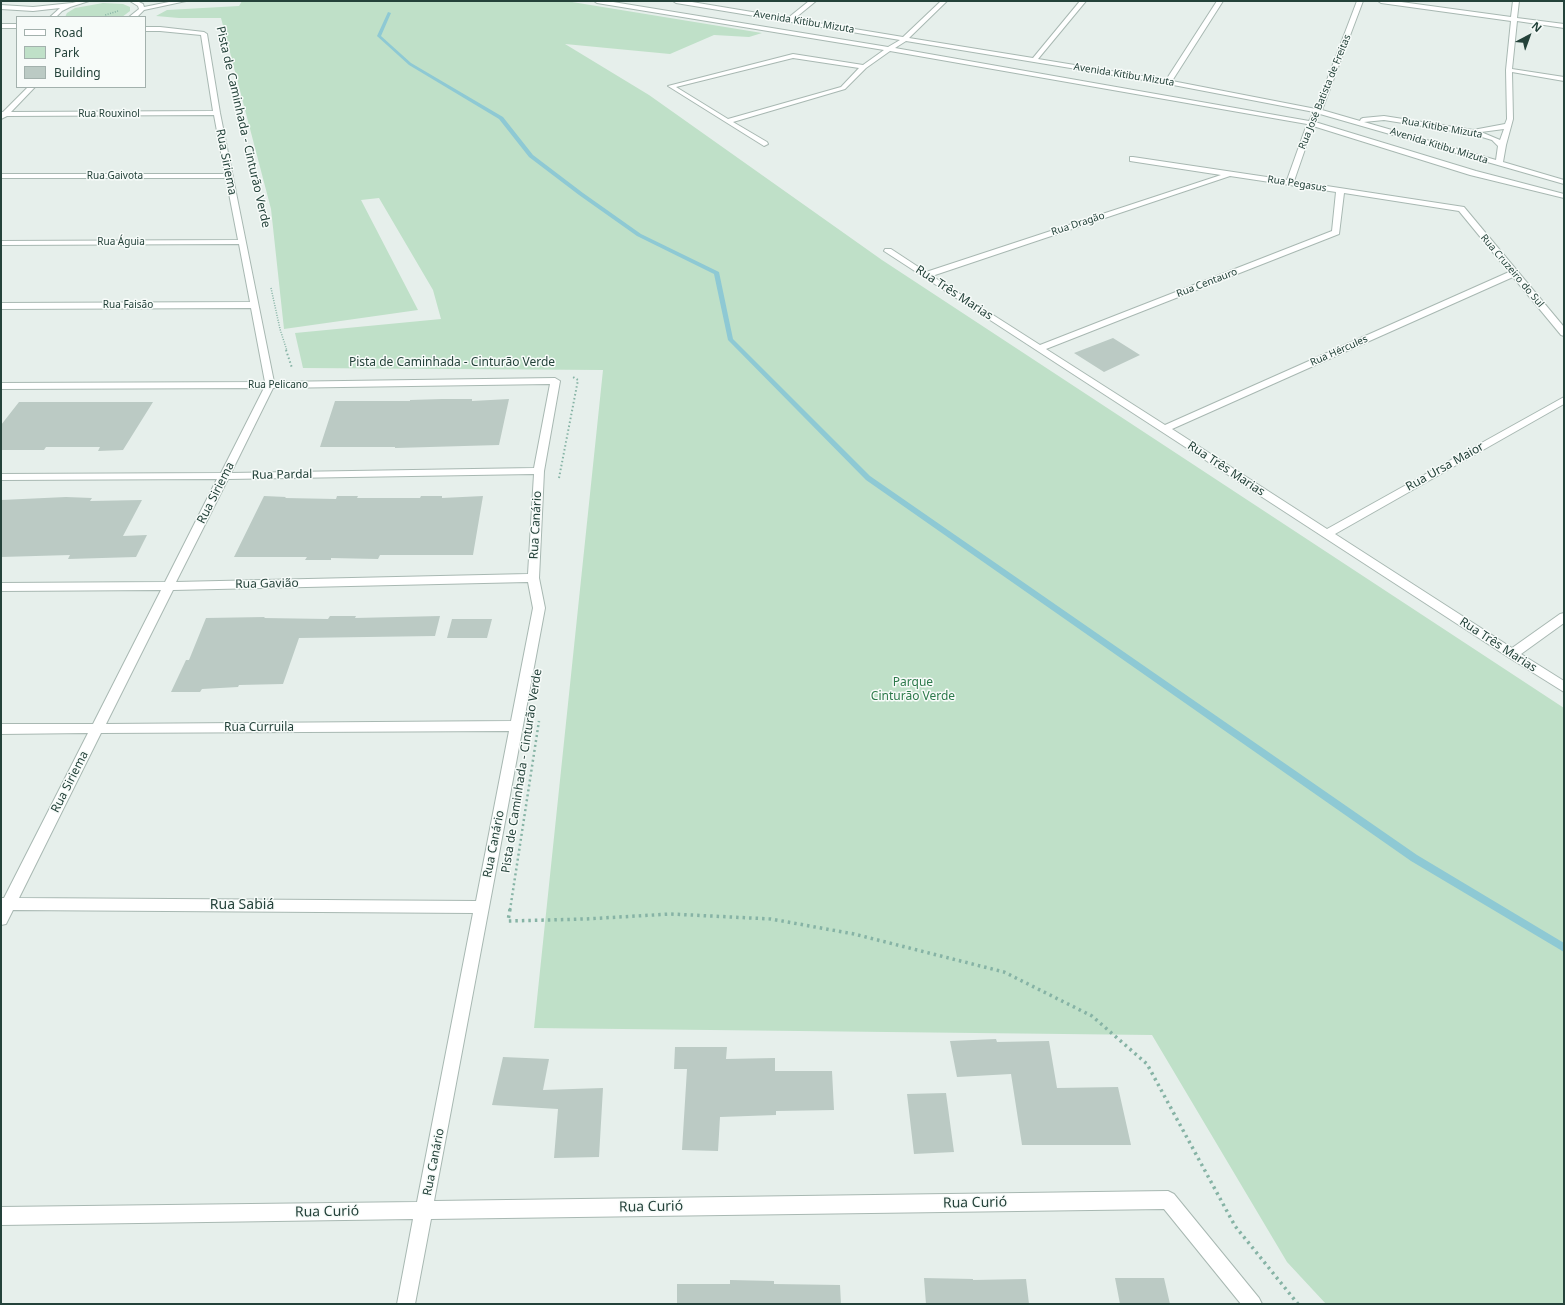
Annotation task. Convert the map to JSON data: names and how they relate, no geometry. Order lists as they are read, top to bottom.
{
  "streets": {
    "street": [
      "Avenida Kitibu Mizuta",
      "Rua José Batista de Freitas",
      "Rua Rouxinol",
      "Rua Kitibe Mizuta",
      "Rua Siriema",
      "Rua Gaivota",
      "Rua Pegasus",
      "Rua Dragão",
      "Rua Águia",
      "Rua Cruzeiro do Sul",
      "Rua Centauro",
      "Rua Três Marias",
      "Rua Faisão",
      "Rua Hércules",
      "Rua Pelicano",
      "Rua Ursa Maior",
      "Rua Pardal",
      "Rua Canário",
      "Rua Gavião",
      "Rua Curruila",
      "Rua Sabiá",
      "Rua Curió"
    ],
    "path": ["Pista de Caminhada - Cinturão Verde"]
  },
  "crossings": [
    ["Avenida Kitibu Mizuta", "Rua José Batista de Freitas"],
    ["Avenida Kitibu Mizuta", "Rua Kitibe Mizuta"],
    ["Rua José Batista de Freitas", "Rua Pegasus"],
    ["Rua Rouxinol", "Rua Siriema"],
    ["Rua Siriema", "Rua Gaivota"],
    ["Rua Siriema", "Rua Águia"],
    ["Rua Siriema", "Rua Faisão"],
    ["Rua Siriema", "Rua Pelicano"],
    ["Rua Siriema", "Rua Pardal"],
    ["Rua Siriema", "Rua Gavião"],
    ["Rua Siriema", "Rua Curruila"],
    ["Rua Siriema", "Rua Sabiá"],
    ["Rua Pegasus", "Rua Dragão"],
    ["Rua Pegasus", "Rua Cruzeiro do Sul"],
    ["Rua Pegasus", "Rua Centauro"],
    ["Rua Dragão", "Rua Três Marias"],
    ["Rua Cruzeiro do Sul", "Rua Hércules"],
    ["Rua Centauro", "Rua Três Marias"],
    ["Rua Três Marias", "Rua Hércules"],
    ["Rua Três Marias", "Rua Ursa Maior"],
    ["Rua Pelicano", "Rua Canário"],
    ["Rua Pardal", "Rua Canário"],
    ["Rua Canário", "Rua Gavião"],
    ["Rua Canário", "Rua Curruila"],
    ["Rua Canário", "Rua Sabiá"],
    ["Rua Canário", "Rua Curió"]
  ],
  "parks": ["Parque Cinturão Verde"],
  "legend": ["Road", "Park", "Building"],
  "north": "top right"
}
